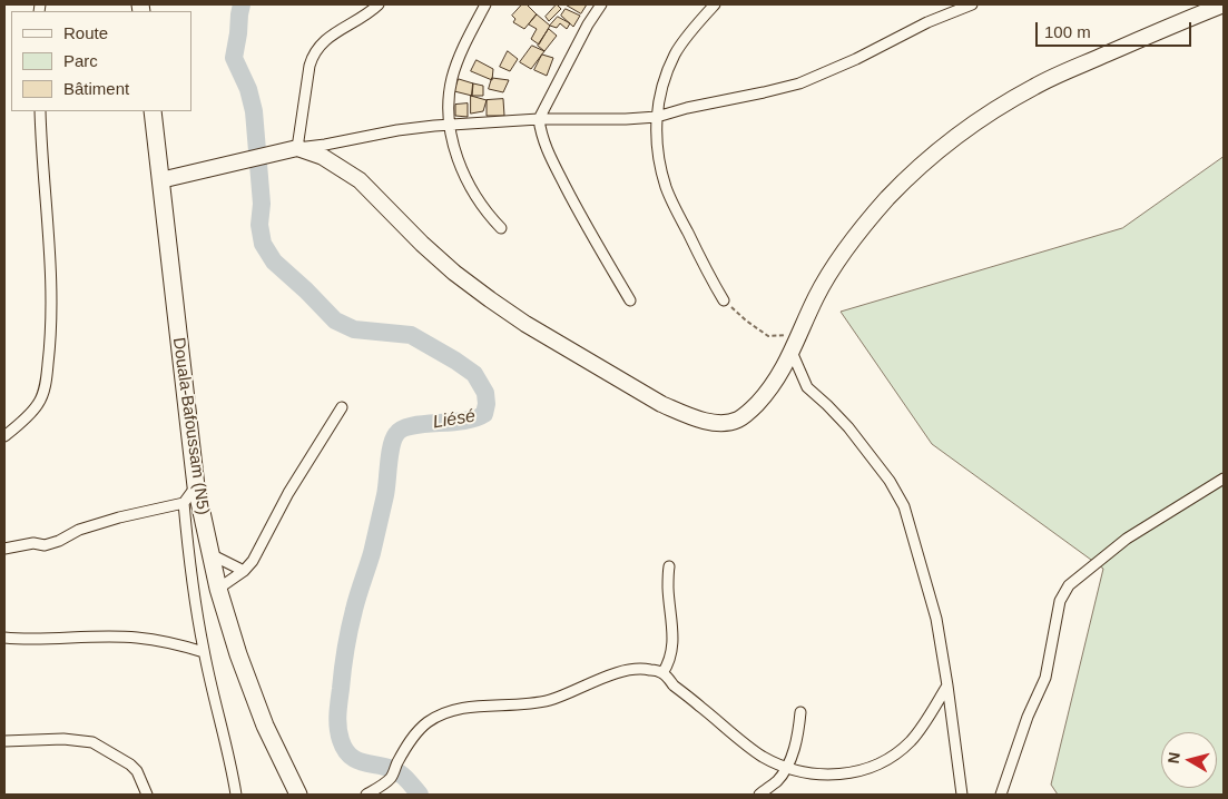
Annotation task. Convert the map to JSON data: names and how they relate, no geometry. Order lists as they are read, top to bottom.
{
  "streets": {
    "highway": ["Douala-Bafoussam (N5)"]
  },
  "water": ["Liésé"],
  "legend": ["Route", "Parc", "Bâtiment"],
  "scale_bar": "100 m",
  "north": "left"
}
